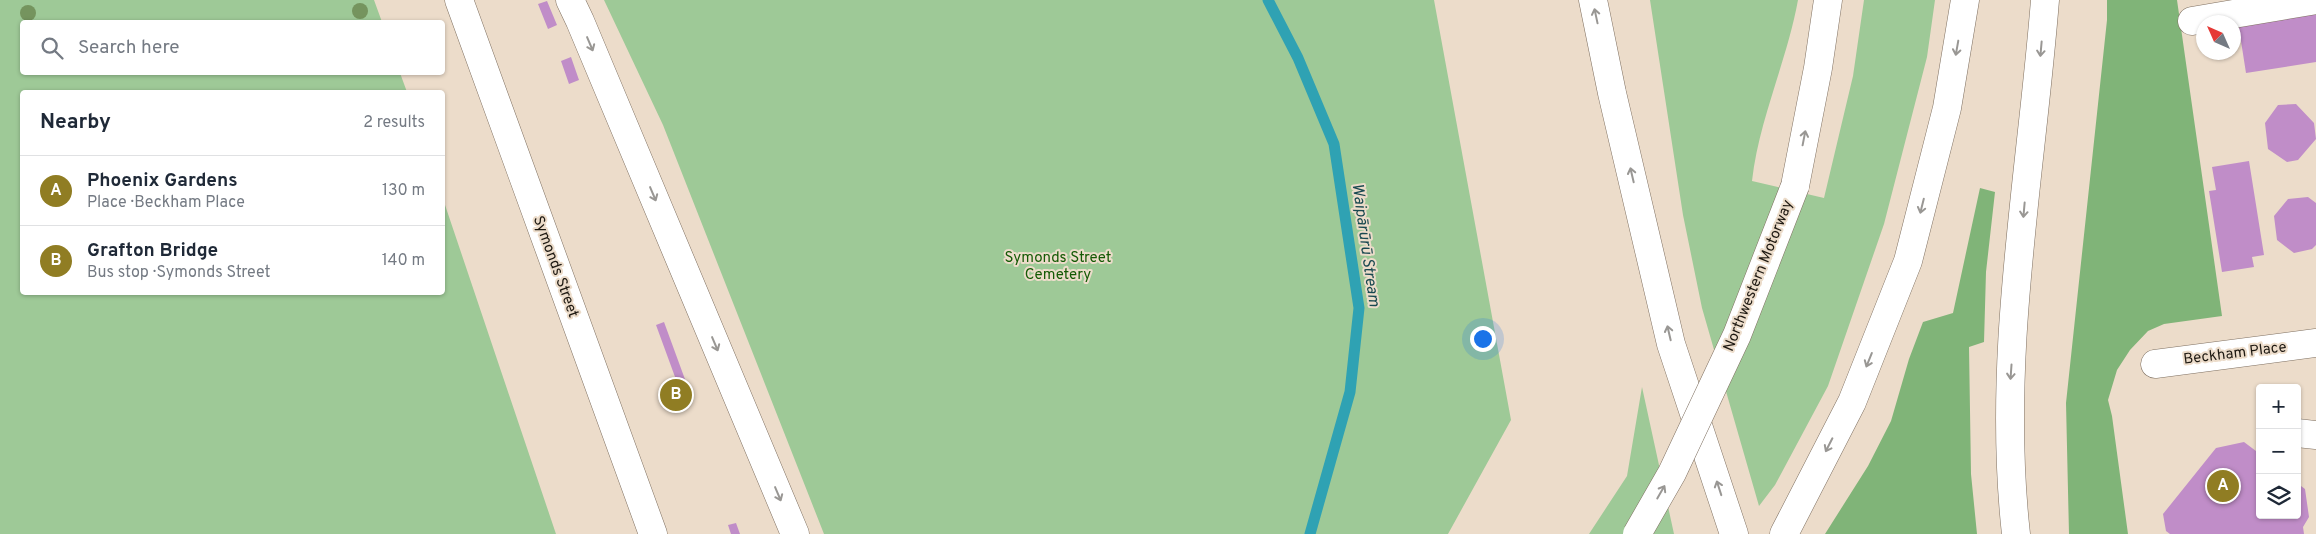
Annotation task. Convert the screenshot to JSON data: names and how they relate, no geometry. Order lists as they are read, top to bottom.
{
  "streets": {
    "main road": ["Symonds Street", "Northwestern Motorway", "Beckham Place"]
  },
  "water": ["Waipārūrū Stream"],
  "parks": ["Symonds Street Cemetery"],
  "north": "top left",
  "page": {
    "search": "Search here",
    "heading": ["Nearby", "2 results"],
    "list": [
      {
        "mark": "A",
        "name": "Phoenix Gardens",
        "note": "Place · Beckham Place",
        "value": "130 m"
      },
      {
        "mark": "B",
        "name": "Grafton Bridge",
        "note": "Bus stop · Symonds Street",
        "value": "140 m"
      }
    ],
    "pins": ["B", "A"],
    "map_buttons": ["+", "−"]
  }
}
